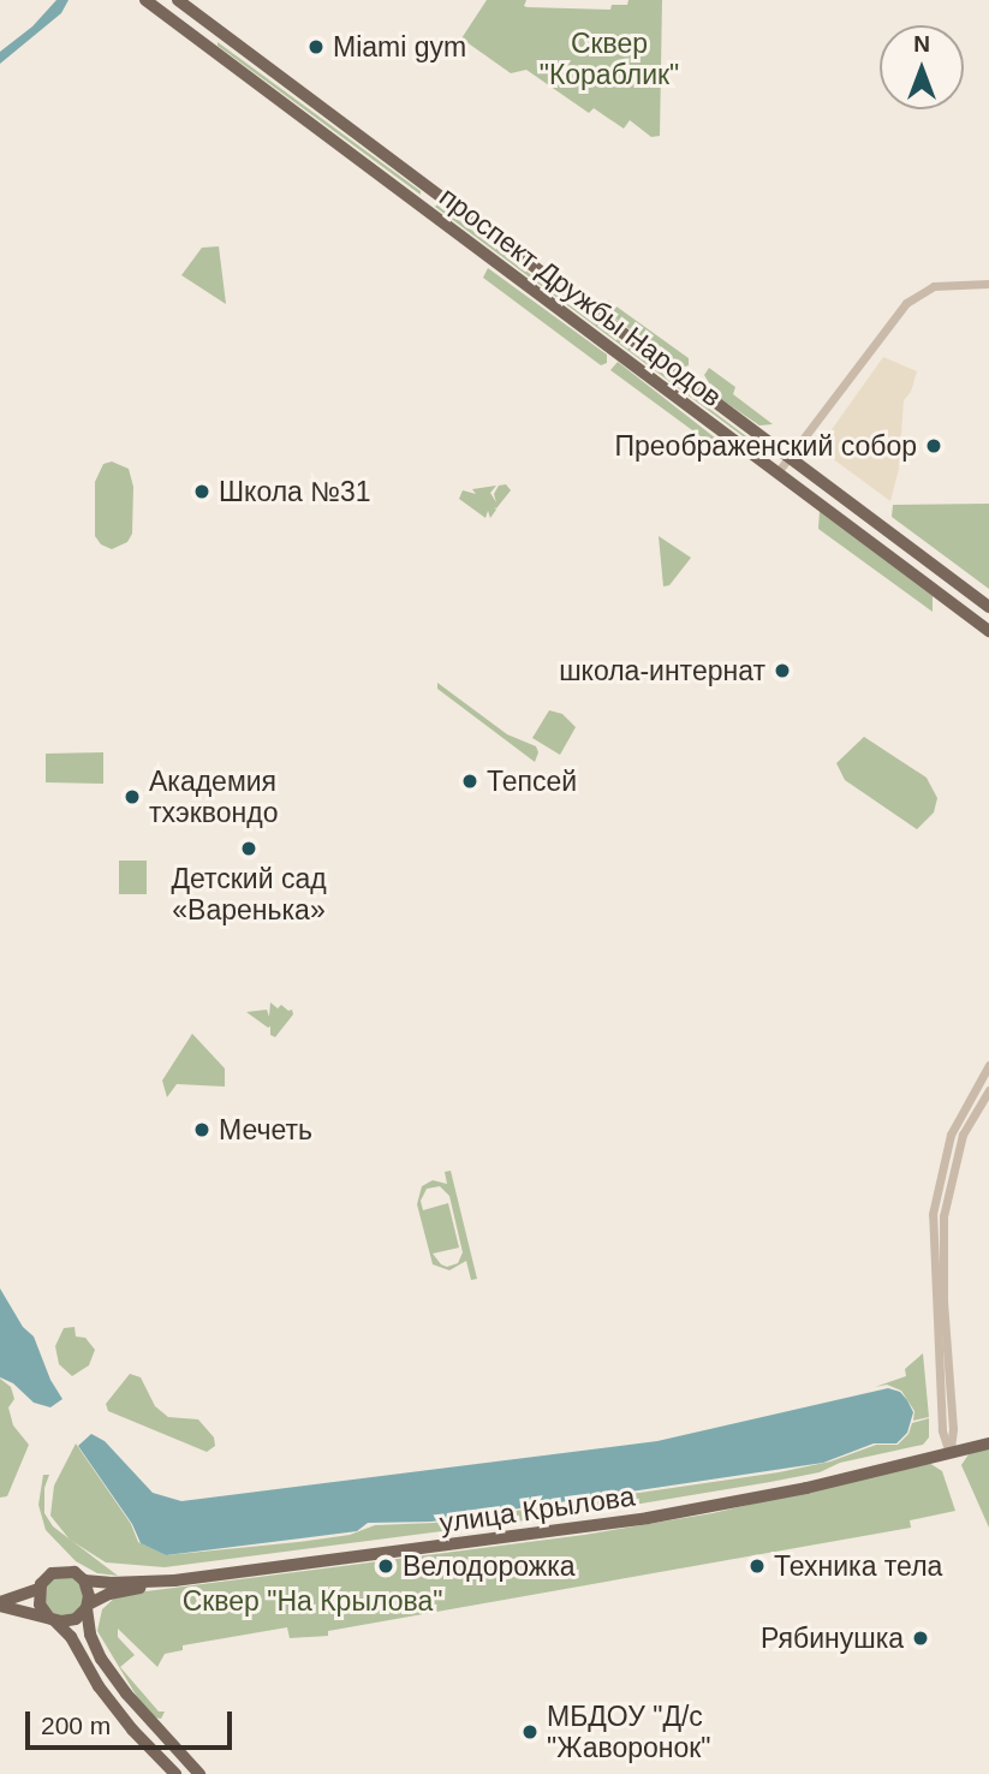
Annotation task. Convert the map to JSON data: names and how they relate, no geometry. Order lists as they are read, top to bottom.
{
  "streets": {
    "main road": ["проспект Дружбы Народов", "улица Крылова"]
  },
  "parks": ["Сквер \"Кораблик\"", "Сквер \"На Крылова\""],
  "places": [
    "Miami gym",
    "Преображенский собор",
    "Школа №31",
    "школа-интернат",
    "Тепсей",
    "Академия тхэквондо",
    "Детский сад «Варенька»",
    "Мечеть",
    "Велодорожка",
    "Техника тела",
    "Рябинушка",
    "МБДОУ \"Д/с \"Жаворонок\""
  ],
  "scale_bar": "200 m",
  "north": "top"
}
